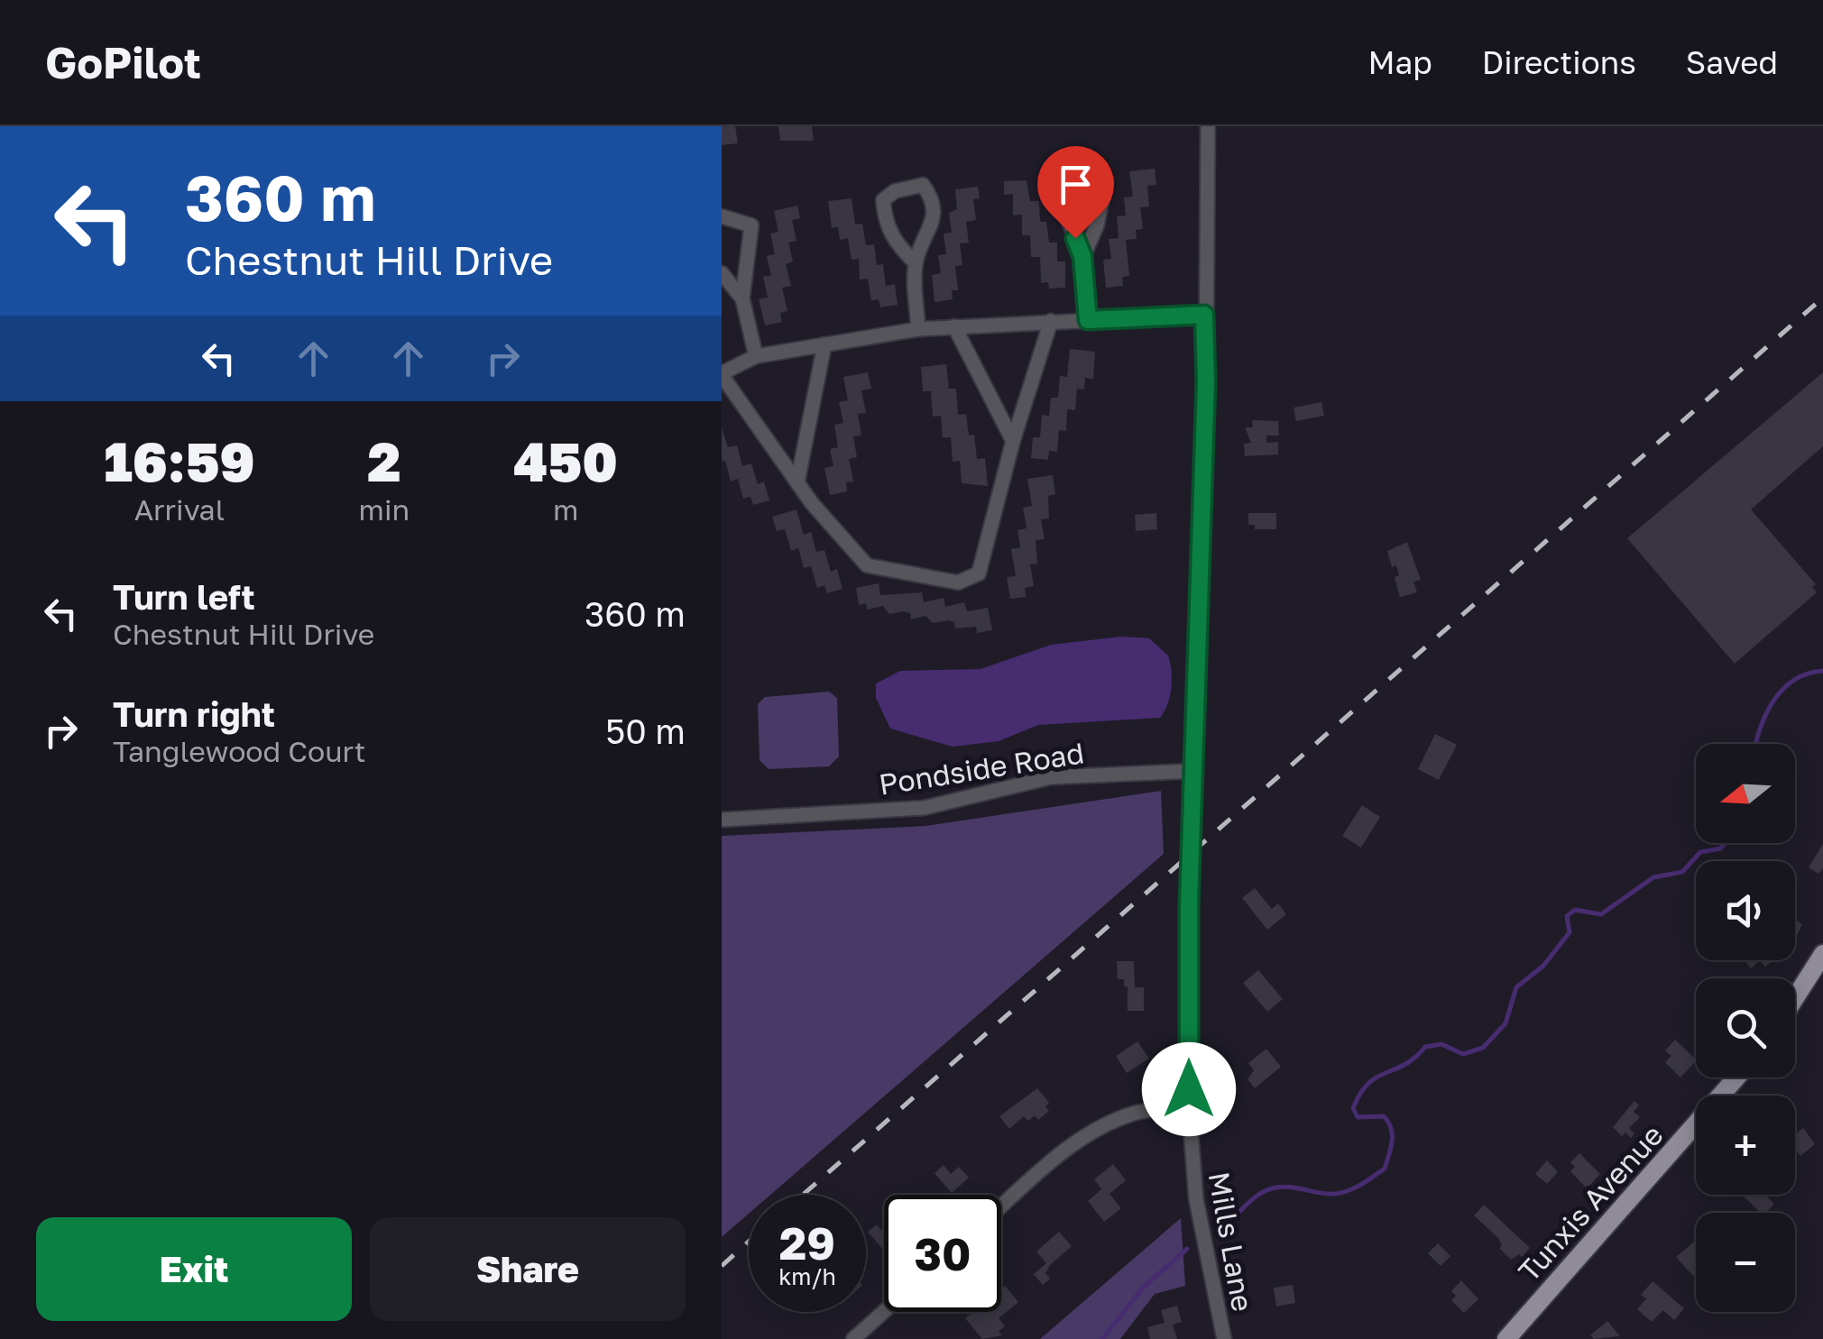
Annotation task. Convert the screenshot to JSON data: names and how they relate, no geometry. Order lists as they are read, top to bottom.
{
  "streets": {
    "main road": ["Tunxis Avenue"],
    "street": ["Pondside Road", "Mills Lane"]
  },
  "crossings": [
    ["Pondside Road", "Mills Lane"]
  ],
  "north": "left",
  "page": {
    "header": "GoPilot",
    "nav": ["Map", "Directions", "Saved"],
    "turn": ["360 m", "Chestnut Hill Drive"],
    "eta": [
      "16:59",
      "Arrival",
      "2",
      "min",
      "450",
      "m"
    ],
    "list": [
      {
        "name": "Turn left",
        "note": "Chestnut Hill Drive",
        "value": "360 m"
      },
      {
        "name": "Turn right",
        "note": "Tanglewood Court",
        "value": "50 m"
      }
    ],
    "map_buttons": ["+", "−"],
    "speed": "29 km/h",
    "limit": "30",
    "buttons": ["Exit", "Share"]
  }
}
